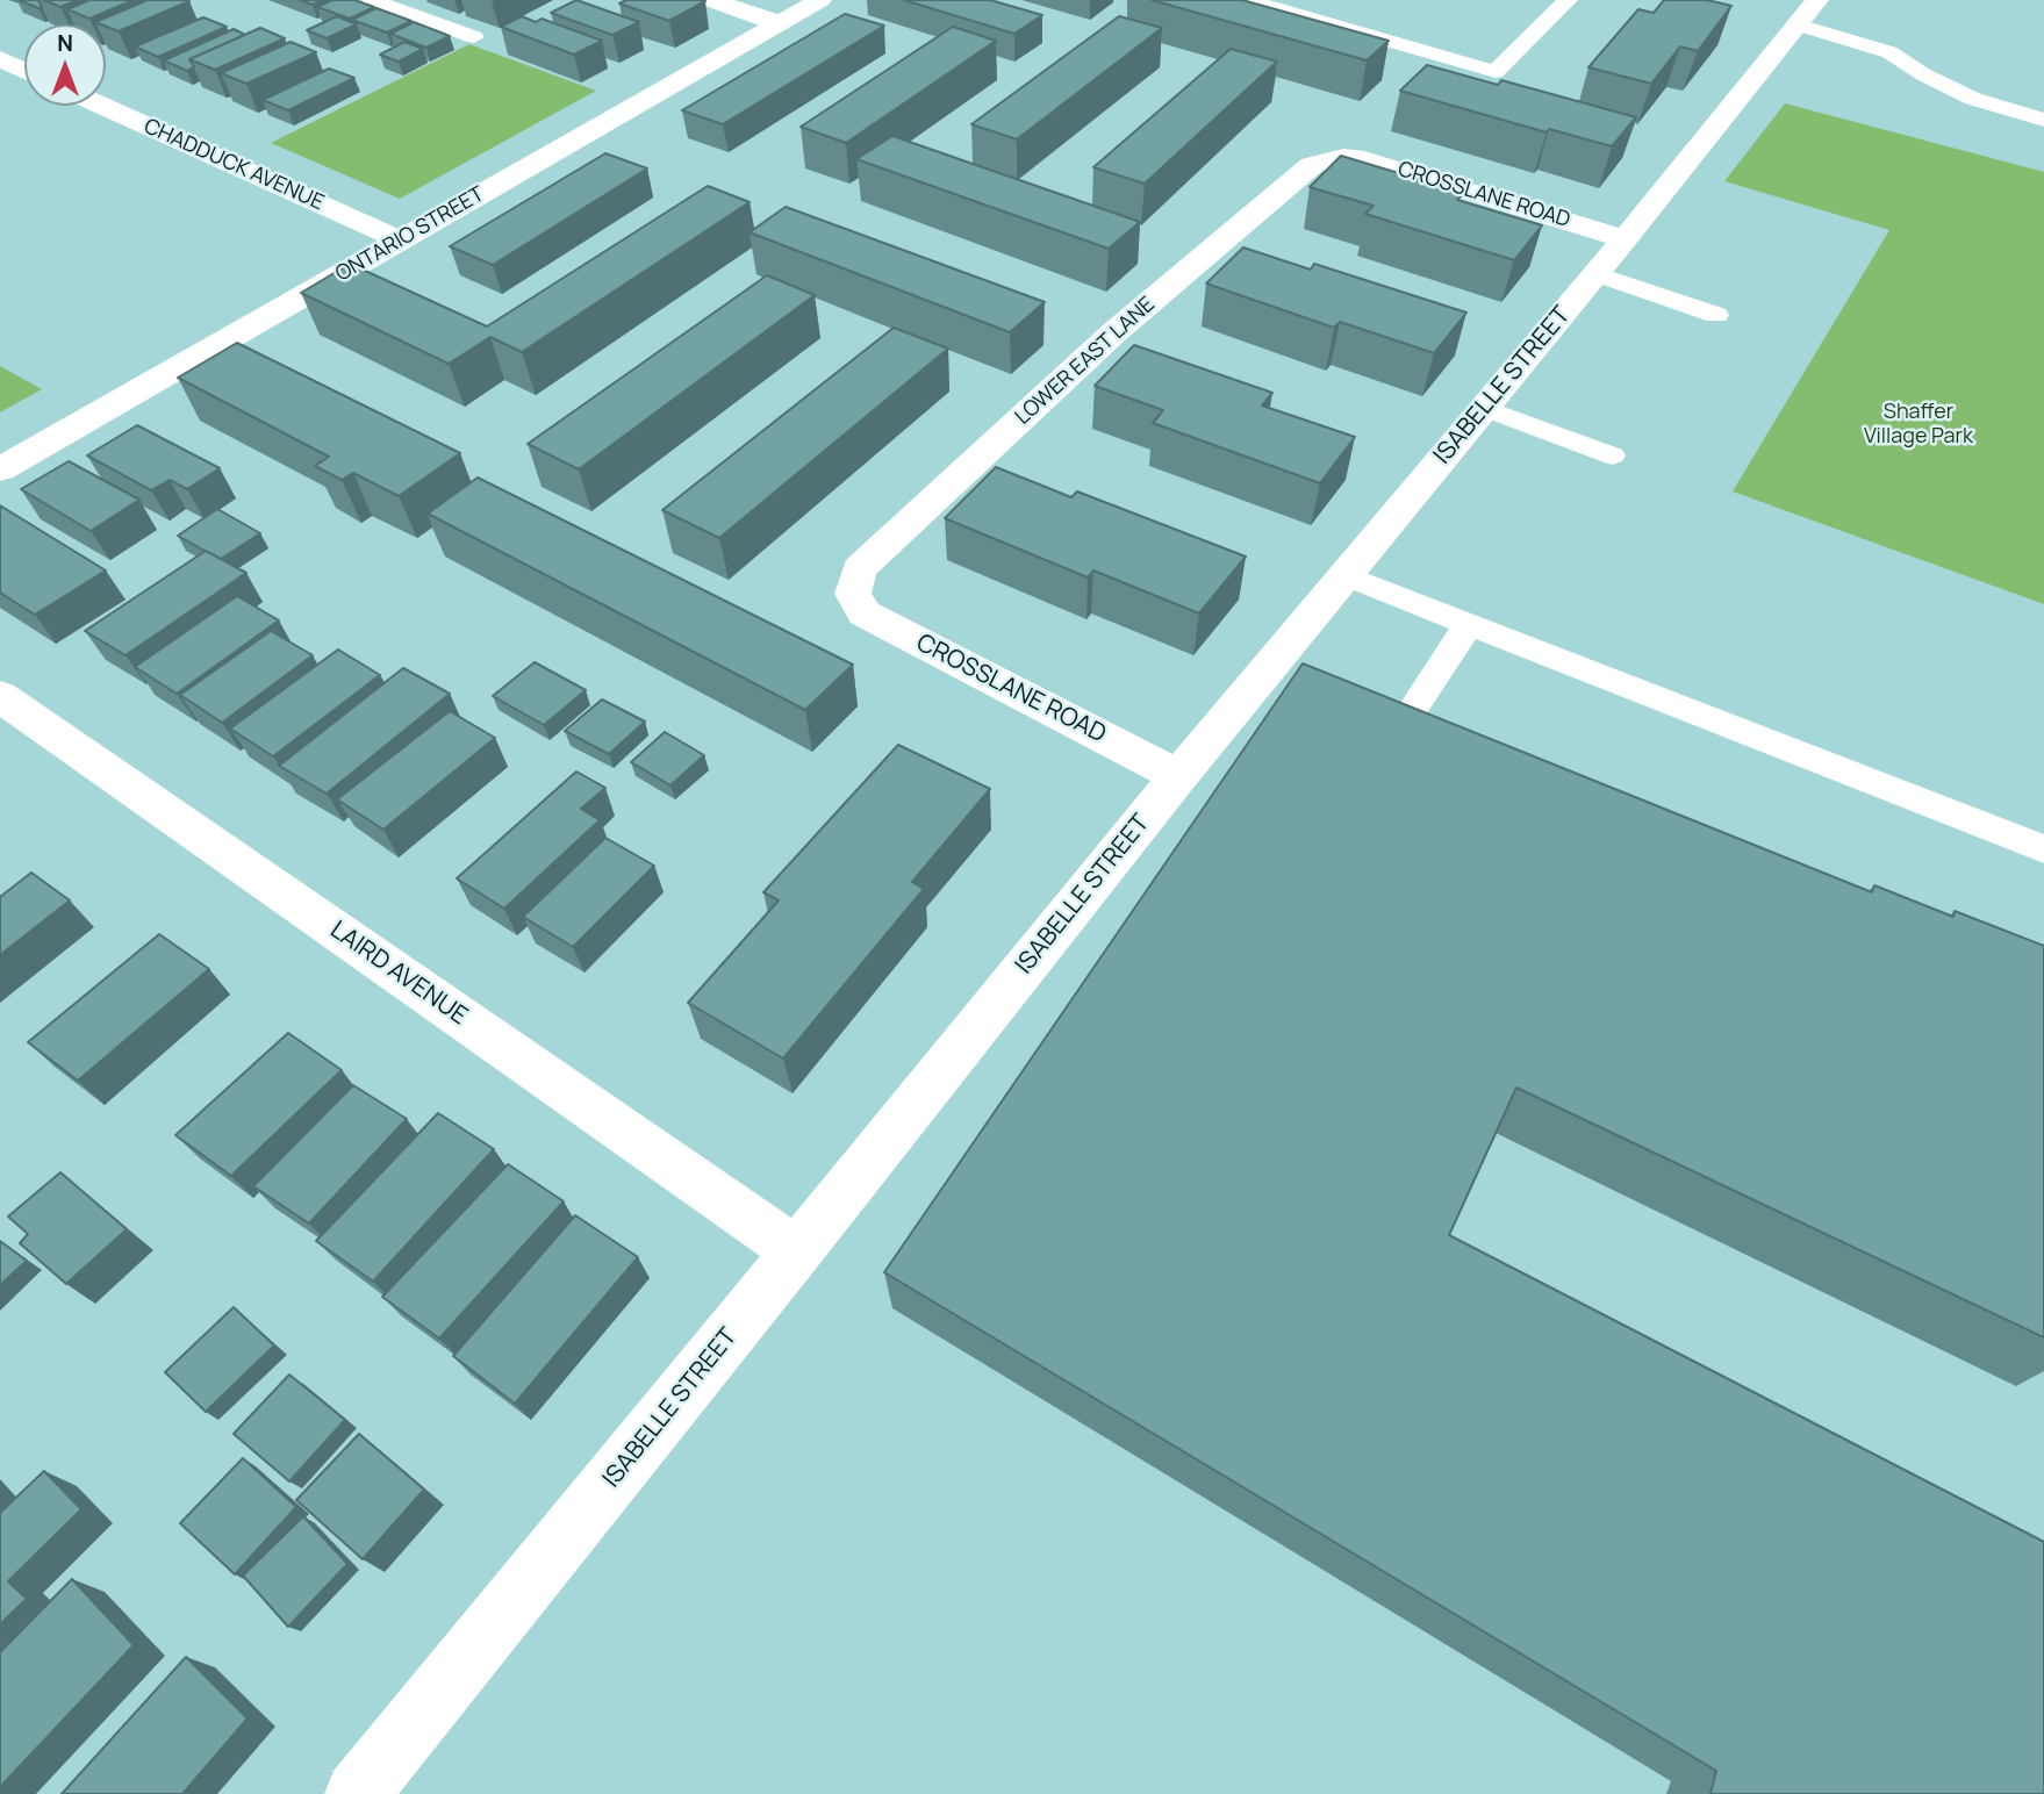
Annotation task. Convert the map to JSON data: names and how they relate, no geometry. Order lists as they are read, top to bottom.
{
  "streets": {
    "street": [
      "CHADDUCK AVENUE",
      "CROSSLANE ROAD",
      "ONTARIO STREET",
      "LOWER EAST LANE",
      "ISABELLE STREET",
      "LAIRD AVENUE"
    ]
  },
  "crossings": [
    ["CHADDUCK AVENUE", "ONTARIO STREET"],
    ["CROSSLANE ROAD", "LOWER EAST LANE"],
    ["CROSSLANE ROAD", "ISABELLE STREET"],
    ["ISABELLE STREET", "LAIRD AVENUE"]
  ],
  "parks": ["Shaffer Village Park"],
  "north": "top"
}
